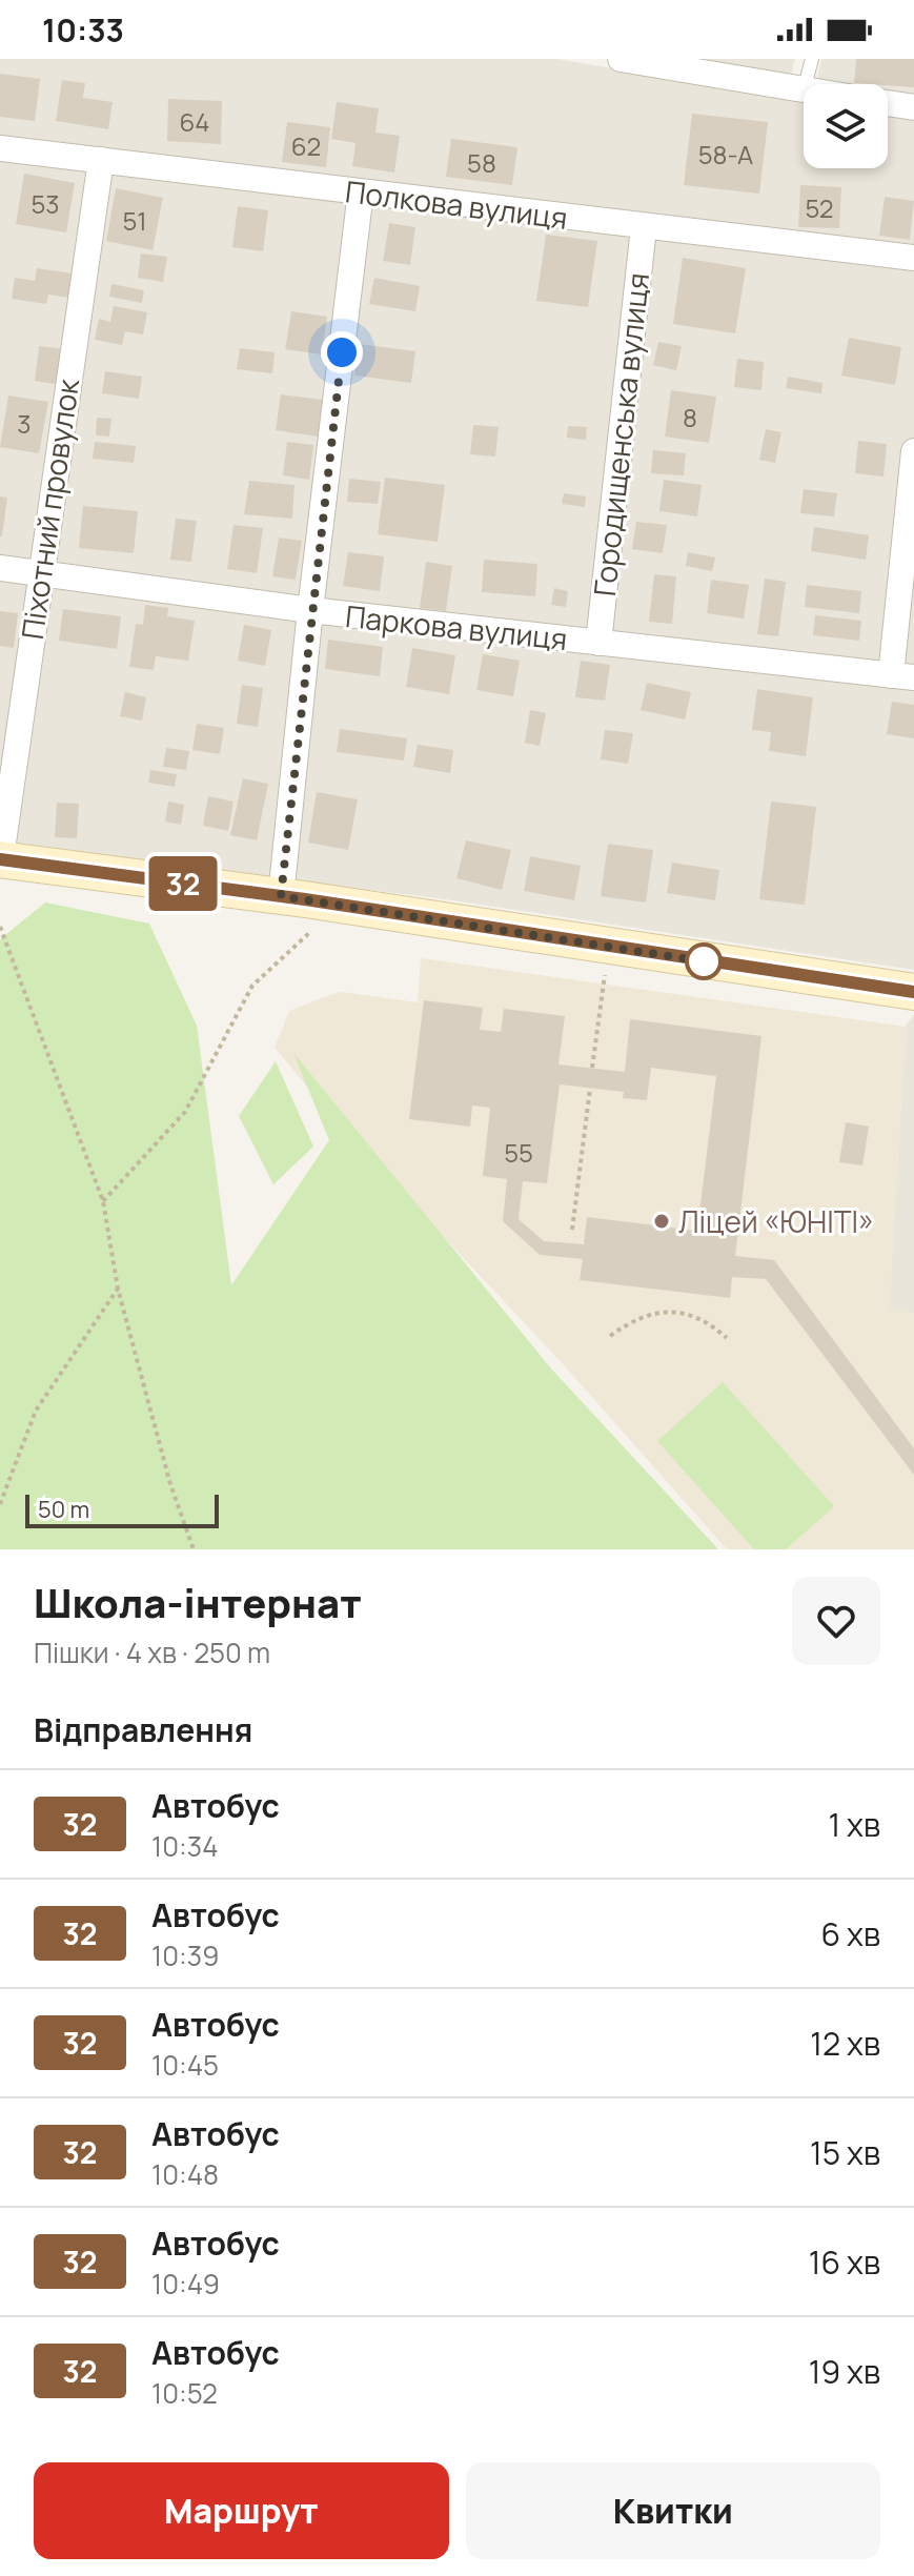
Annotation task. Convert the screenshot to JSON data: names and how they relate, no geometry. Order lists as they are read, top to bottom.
{
  "streets": {
    "street": [
      "Полкова вулиця",
      "Городищенська вулиця",
      "Піхотний провулок",
      "Паркова вулиця"
    ]
  },
  "crossings": [
    ["Полкова вулиця", "Городищенська вулиця"],
    ["Полкова вулиця", "Піхотний провулок"],
    ["Городищенська вулиця", "Паркова вулиця"],
    ["Піхотний провулок", "Паркова вулиця"]
  ],
  "places": ["Ліцей «ЮНІТІ»"],
  "lines": ["bus line 32"],
  "house_numbers": [
    "64",
    "62",
    "58-А",
    "58",
    "53",
    "52",
    "51",
    "8",
    "3",
    "55"
  ],
  "scale_bar": "50 m",
  "page": {
    "status": "10:33",
    "on_map": "32",
    "scale": "50 m",
    "heading": [
      ["Школа-інтернат", "Пішки · 4 хв · 250 m"],
      "Відправлення"
    ],
    "list": [
      {
        "mark": "32",
        "name": "Автобус",
        "note": "10:34",
        "value": "1 хв"
      },
      {
        "mark": "32",
        "name": "Автобус",
        "note": "10:39",
        "value": "6 хв"
      },
      {
        "mark": "32",
        "name": "Автобус",
        "note": "10:45",
        "value": "12 хв"
      },
      {
        "mark": "32",
        "name": "Автобус",
        "note": "10:48",
        "value": "15 хв"
      },
      {
        "mark": "32",
        "name": "Автобус",
        "note": "10:49",
        "value": "16 хв"
      },
      {
        "mark": "32",
        "name": "Автобус",
        "note": "10:52",
        "value": "19 хв"
      }
    ],
    "buttons": ["Маршрут", "Квитки"]
  }
}
